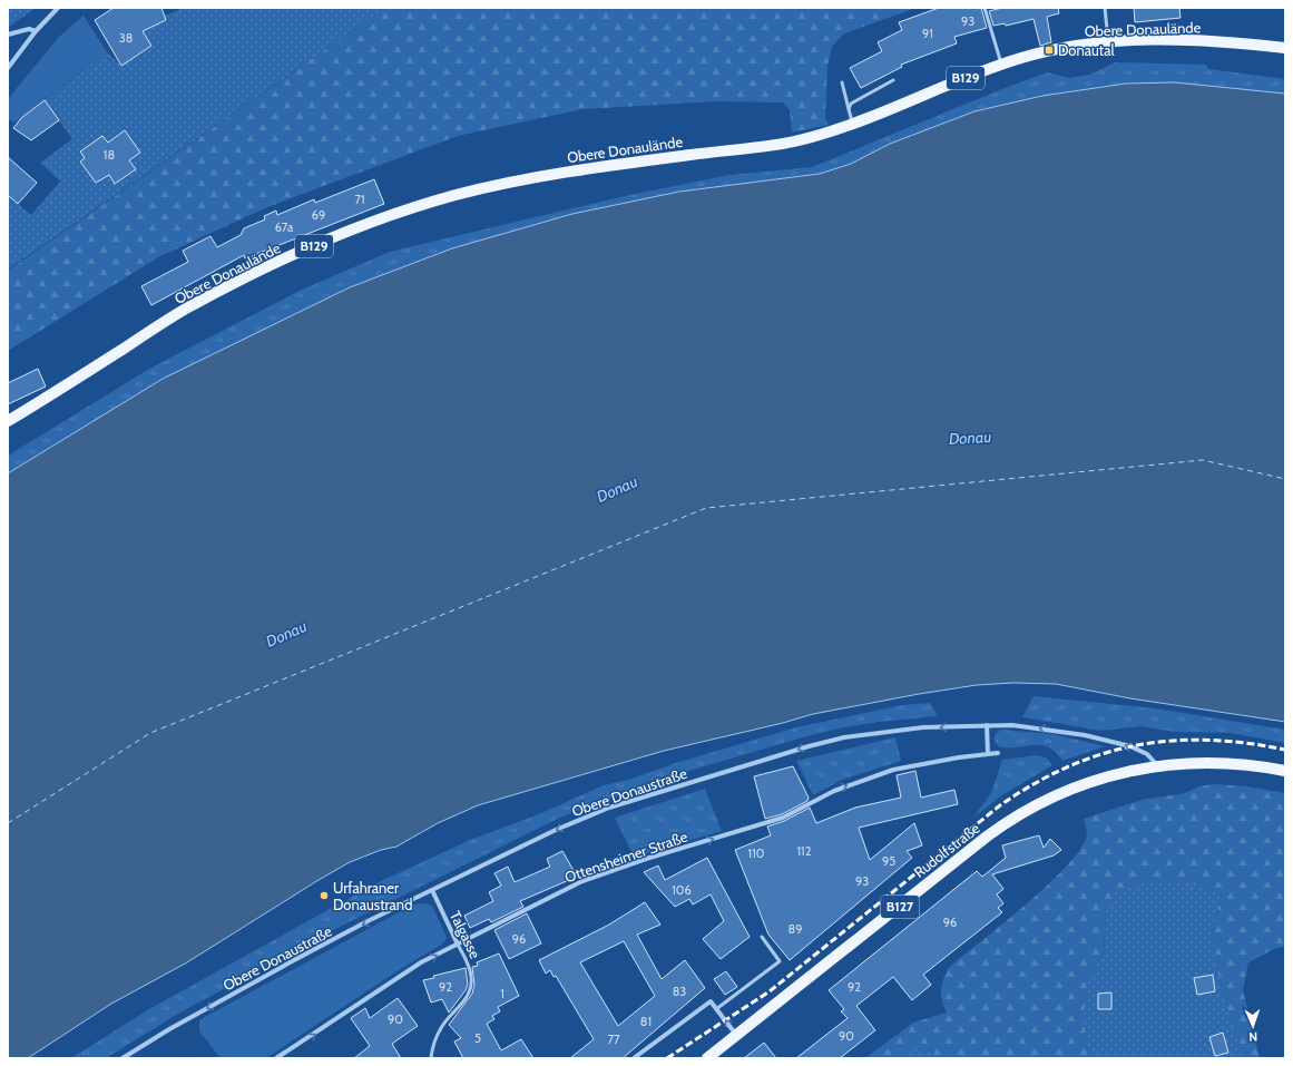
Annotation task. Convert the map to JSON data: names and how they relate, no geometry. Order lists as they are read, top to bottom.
{
  "streets": {
    "main road": [
      "Obere Donaulände",
      "B129",
      "Rudolfstraße",
      "B127"
    ],
    "street": ["Obere Donaustraße", "Ottensheimer Straße", "Talgasse"]
  },
  "crossings": [
    ["Obere Donaustraße", "Rudolfstraße"],
    ["Obere Donaustraße", "B127"],
    ["Obere Donaustraße", "Talgasse"],
    ["Rudolfstraße", "B127"],
    ["Ottensheimer Straße", "Talgasse"]
  ],
  "one_way": ["Obere Donaustraße", "Ottensheimer Straße"],
  "water": ["Donau"],
  "places": {
    "transit": ["Donautal"],
    "other": ["Urfahraner Donaustrand"]
  },
  "house_numbers": [
    "93",
    "91",
    "38",
    "18",
    "71",
    "69",
    "67a",
    "112",
    "110",
    "95",
    "93",
    "106",
    "96",
    "89",
    "96",
    "92",
    "92",
    "83",
    "1",
    "90",
    "81",
    "90",
    "5",
    "77"
  ],
  "north": "bottom"
}
